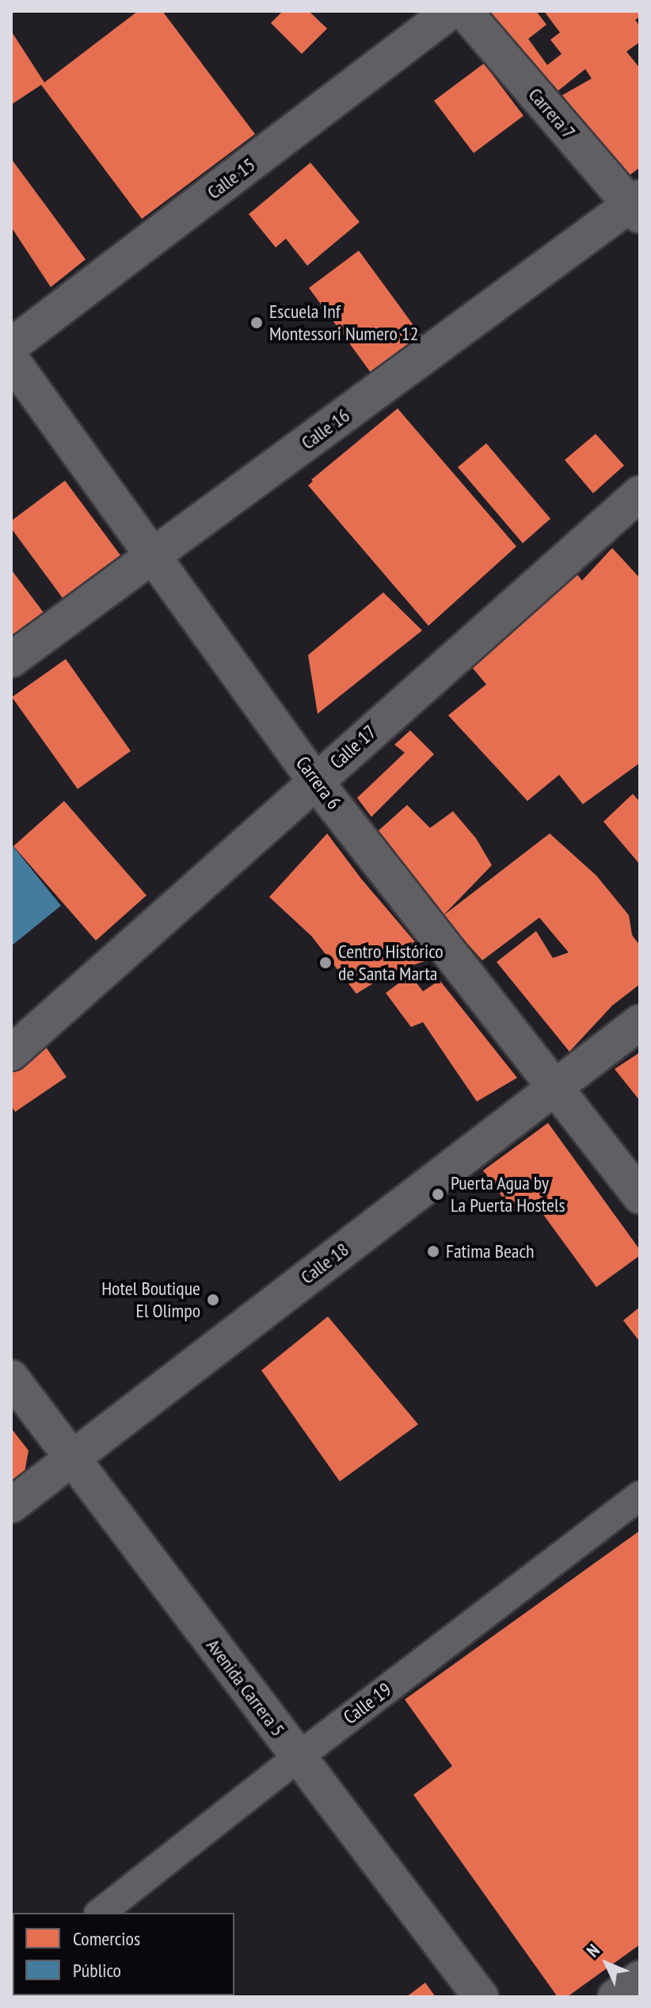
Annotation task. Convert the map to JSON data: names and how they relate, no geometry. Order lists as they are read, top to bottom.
{
  "streets": {
    "street": [
      "Carrera 7",
      "Calle 15",
      "Calle 16",
      "Calle 17",
      "Carrera 6",
      "Calle 18",
      "Avenida Carrera 5",
      "Calle 19"
    ]
  },
  "crossings": [
    ["Carrera 7", "Calle 16"],
    ["Calle 16", "Carrera 6"],
    ["Calle 17", "Carrera 6"],
    ["Carrera 6", "Calle 18"],
    ["Calle 18", "Avenida Carrera 5"],
    ["Avenida Carrera 5", "Calle 19"]
  ],
  "places": [
    "Escuela Inf Montessori Numero 12",
    "Centro Histórico de Santa Marta",
    "Puerta Agua by La Puerta Hostels",
    "Fatima Beach",
    "Hotel Boutique El Olimpo"
  ],
  "legend": ["Comercios", "Público"],
  "north": "top left"
}
